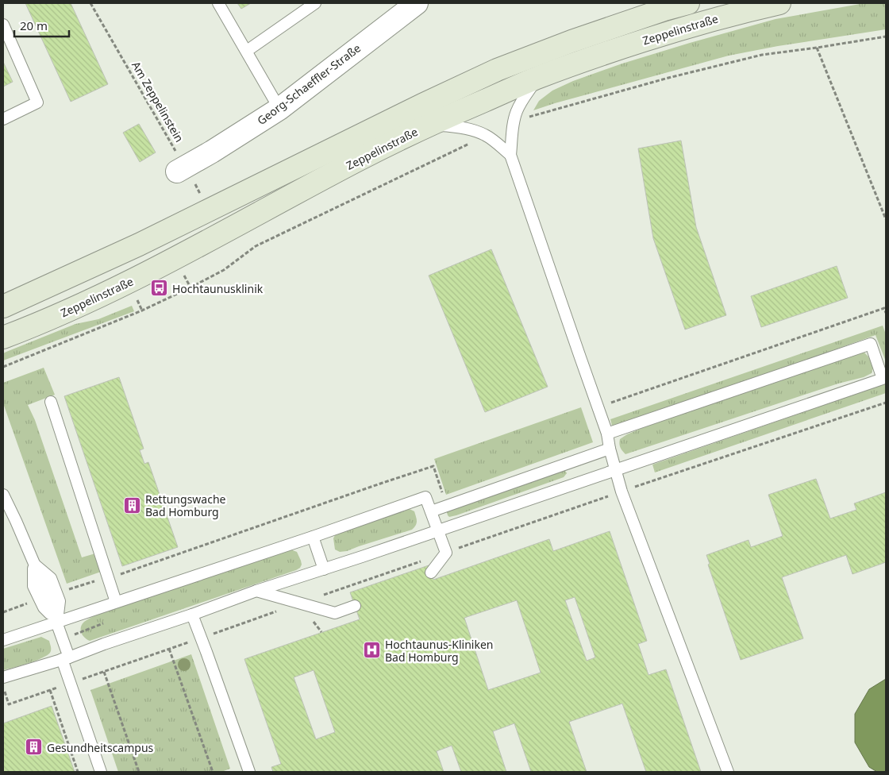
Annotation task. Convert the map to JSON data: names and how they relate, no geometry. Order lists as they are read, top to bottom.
{
  "streets": {
    "main road": ["Zeppelinstraße"],
    "street": ["Georg-Schaeffler-Straße"],
    "path": ["Am Zeppelinstein"]
  },
  "crossings": [
    ["Zeppelinstraße", "Am Zeppelinstein"],
    ["Georg-Schaeffler-Straße", "Am Zeppelinstein"]
  ],
  "places": {
    "bus stop": ["Hochtaunusklinik"],
    "building": ["Rettungswache Bad Homburg", "Gesundheitscampus"],
    "hospital": ["Hochtaunus-Kliniken Bad Homburg"]
  },
  "scale_bar": "20 m"
}
